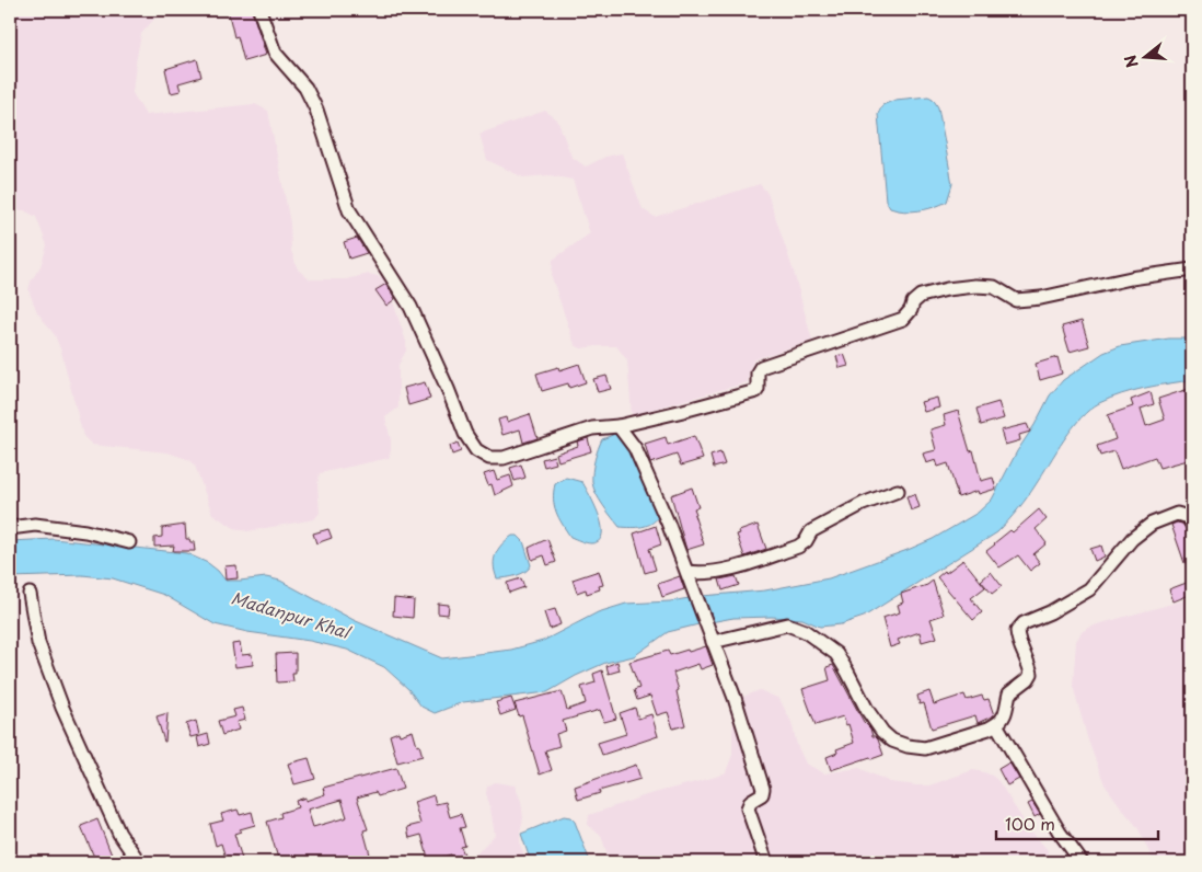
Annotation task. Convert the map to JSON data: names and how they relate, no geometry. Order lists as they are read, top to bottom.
{
  "water": ["Madanpur Khal"],
  "scale_bar": "100 m",
  "north": "left"
}
